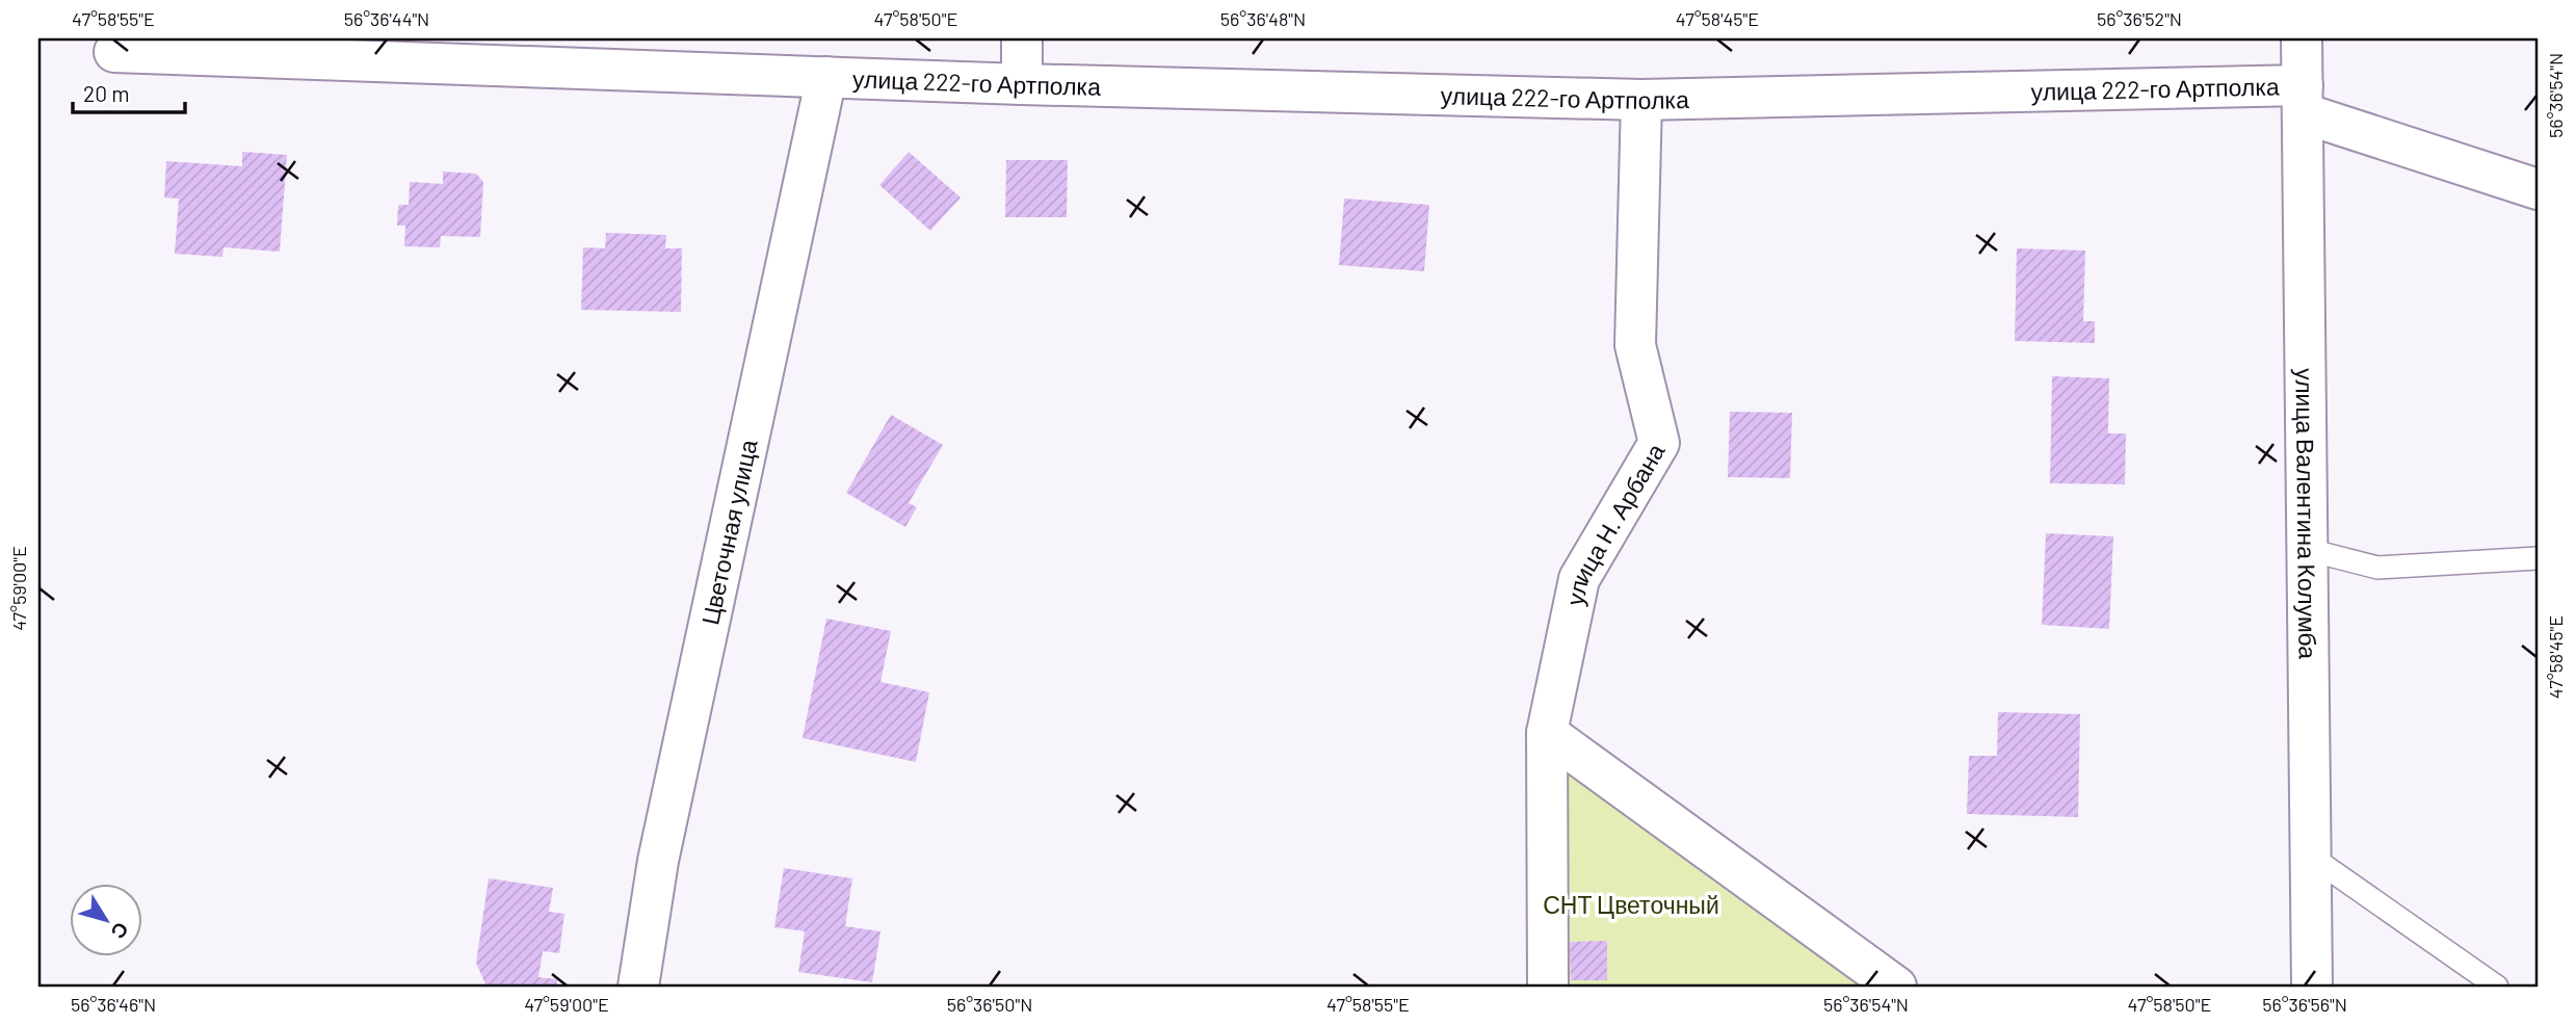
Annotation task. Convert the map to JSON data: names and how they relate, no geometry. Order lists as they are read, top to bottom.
{
  "streets": {
    "street": [
      "улица 222-го Артполка",
      "улица Валентина Колумба",
      "улица Н. Арбана",
      "Цветочная улица"
    ]
  },
  "crossings": [
    ["улица 222-го Артполка", "улица Валентина Колумба"],
    ["улица 222-го Артполка", "улица Н. Арбана"],
    ["улица 222-го Артполка", "Цветочная улица"]
  ],
  "parks": ["СНТ Цветочный"],
  "scale_bar": "20 m",
  "north": "bottom right",
  "coordinates": [
    "47°58'55\"E",
    "56°36'44\"N",
    "47°58'50\"E",
    "56°36'48\"N",
    "47°58'45\"E",
    "56°36'52\"N",
    "56°36'54\"N",
    "47°59'00\"E",
    "56°36'46\"N",
    "56°36'50\"N",
    "56°36'56\"N"
  ]
}
